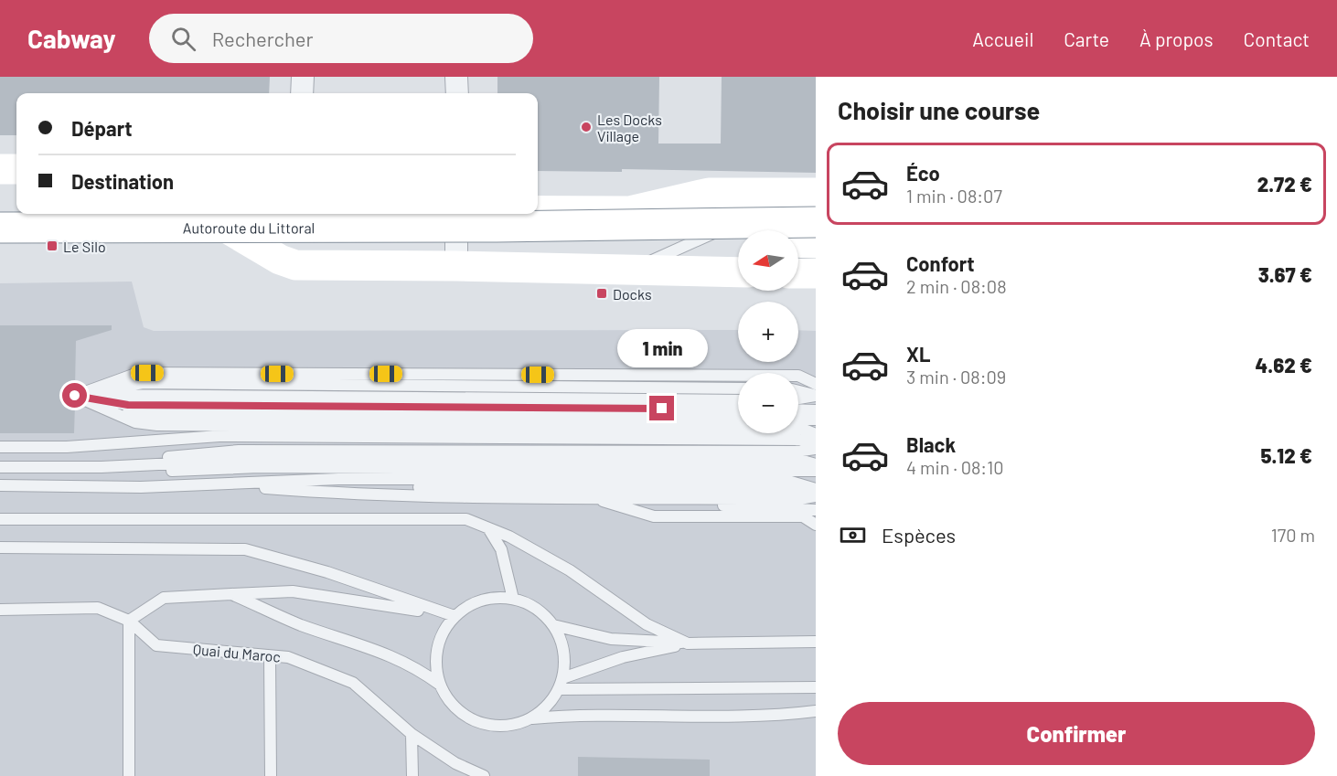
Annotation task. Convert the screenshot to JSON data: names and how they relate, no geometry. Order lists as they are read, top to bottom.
{
  "streets": {
    "main road": ["Autoroute du Littoral"],
    "lane": ["Quai du Maroc"]
  },
  "places": {
    "other": ["Les Docks Village"],
    "transit": ["Le Silo", "Docks"]
  },
  "north": "left",
  "page": {
    "header": "Cabway",
    "search": "Rechercher",
    "nav": [
      "Accueil",
      "Carte",
      "À propos",
      "Contact"
    ],
    "heading": "Choisir une course",
    "banner": ["Départ", "Destination"],
    "list": [
      {
        "name": "Éco",
        "note": "1 min · 08:07",
        "value": "2.72 €"
      },
      {
        "name": "Confort",
        "note": "2 min · 08:08",
        "value": "3.67 €"
      },
      {
        "name": "XL",
        "note": "3 min · 08:09",
        "value": "4.62 €"
      },
      {
        "name": "Black",
        "note": "4 min · 08:10",
        "value": "5.12 €"
      }
    ],
    "map_buttons": ["+", "−"],
    "bubble": "1 min",
    "pay": ["Espèces", "170 m"],
    "buttons": "Confirmer"
  }
}
